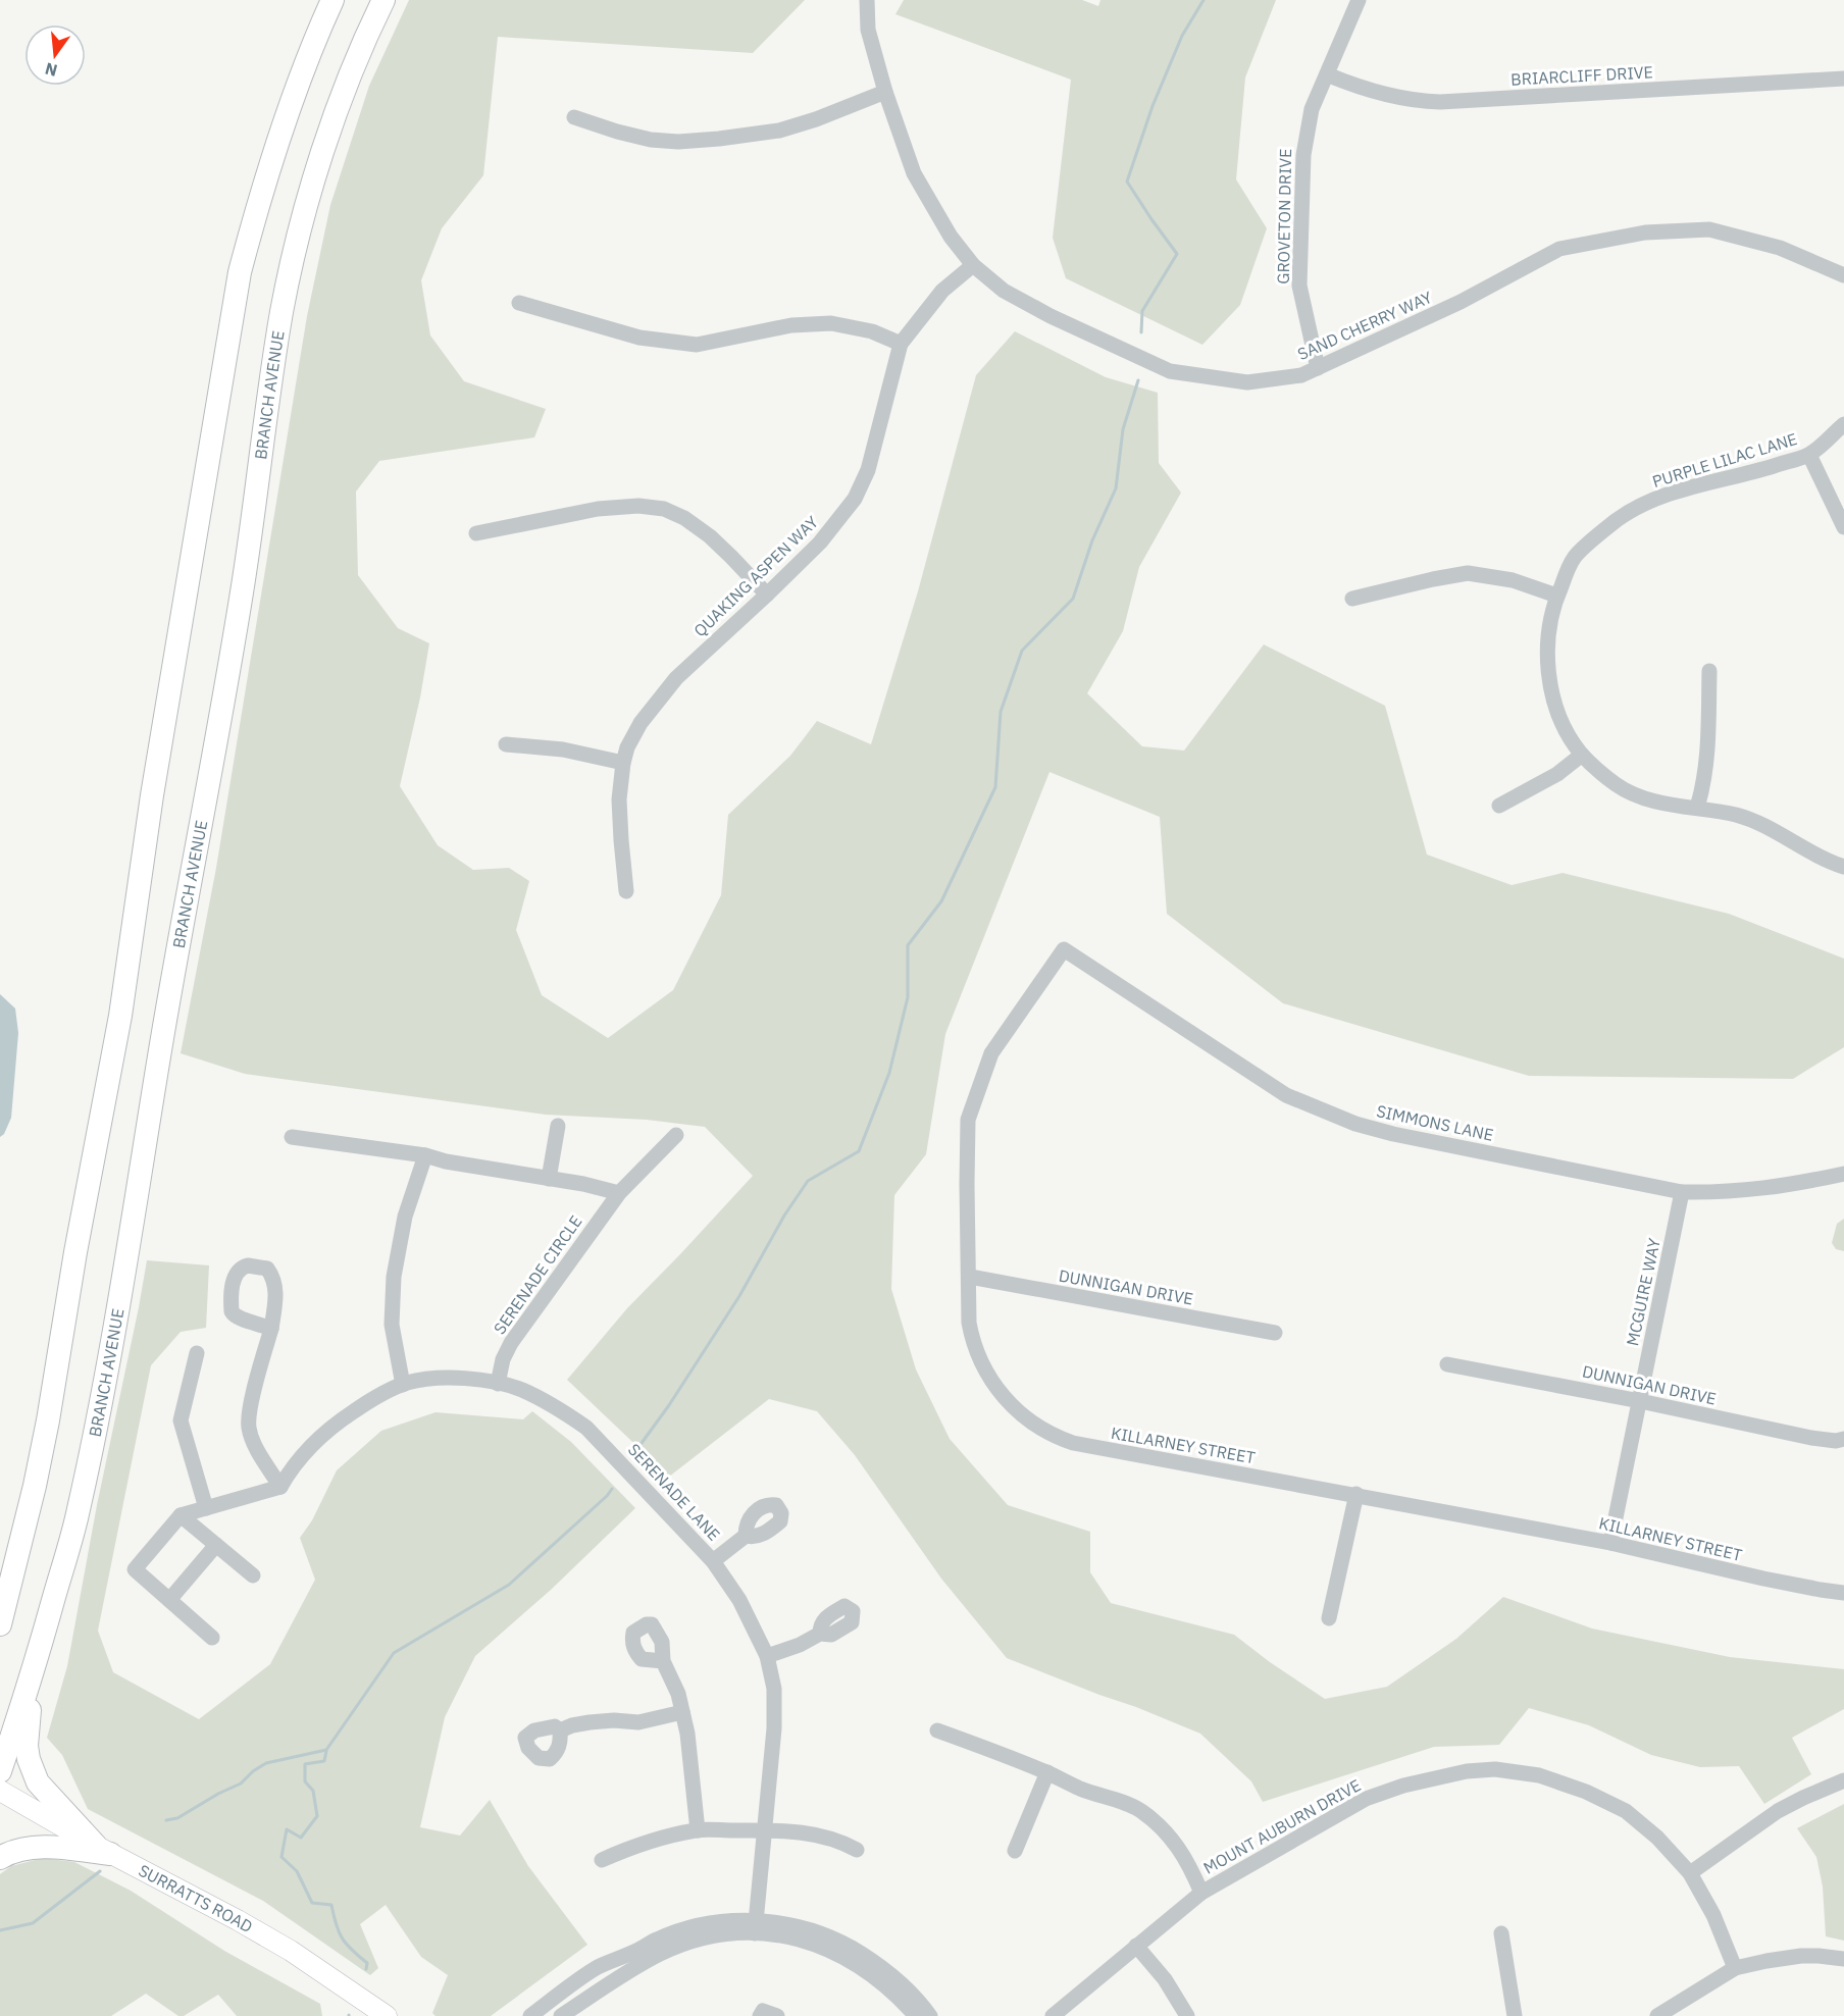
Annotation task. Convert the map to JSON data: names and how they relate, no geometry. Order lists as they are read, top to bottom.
{
  "streets": {
    "highway": ["BRANCH AVENUE"],
    "main road": ["SURRATTS ROAD"],
    "street": [
      "BRIARCLIFF DRIVE",
      "GROVETON DRIVE",
      "SAND CHERRY WAY",
      "PURPLE LILAC LANE",
      "QUAKING ASPEN WAY",
      "SIMMONS LANE",
      "SERENADE CIRCLE",
      "DUNNIGAN DRIVE",
      "MCGUIRE WAY",
      "KILLARNEY STREET",
      "SERENADE LANE",
      "MOUNT AUBURN DRIVE"
    ]
  },
  "crossings": [
    ["BRIARCLIFF DRIVE", "GROVETON DRIVE"],
    ["GROVETON DRIVE", "SAND CHERRY WAY"],
    ["SAND CHERRY WAY", "QUAKING ASPEN WAY"],
    ["SIMMONS LANE", "MCGUIRE WAY"],
    ["SIMMONS LANE", "KILLARNEY STREET"],
    ["SERENADE CIRCLE", "SERENADE LANE"],
    ["DUNNIGAN DRIVE", "MCGUIRE WAY"],
    ["DUNNIGAN DRIVE", "KILLARNEY STREET"],
    ["MCGUIRE WAY", "KILLARNEY STREET"]
  ],
  "north": "bottom"
}
